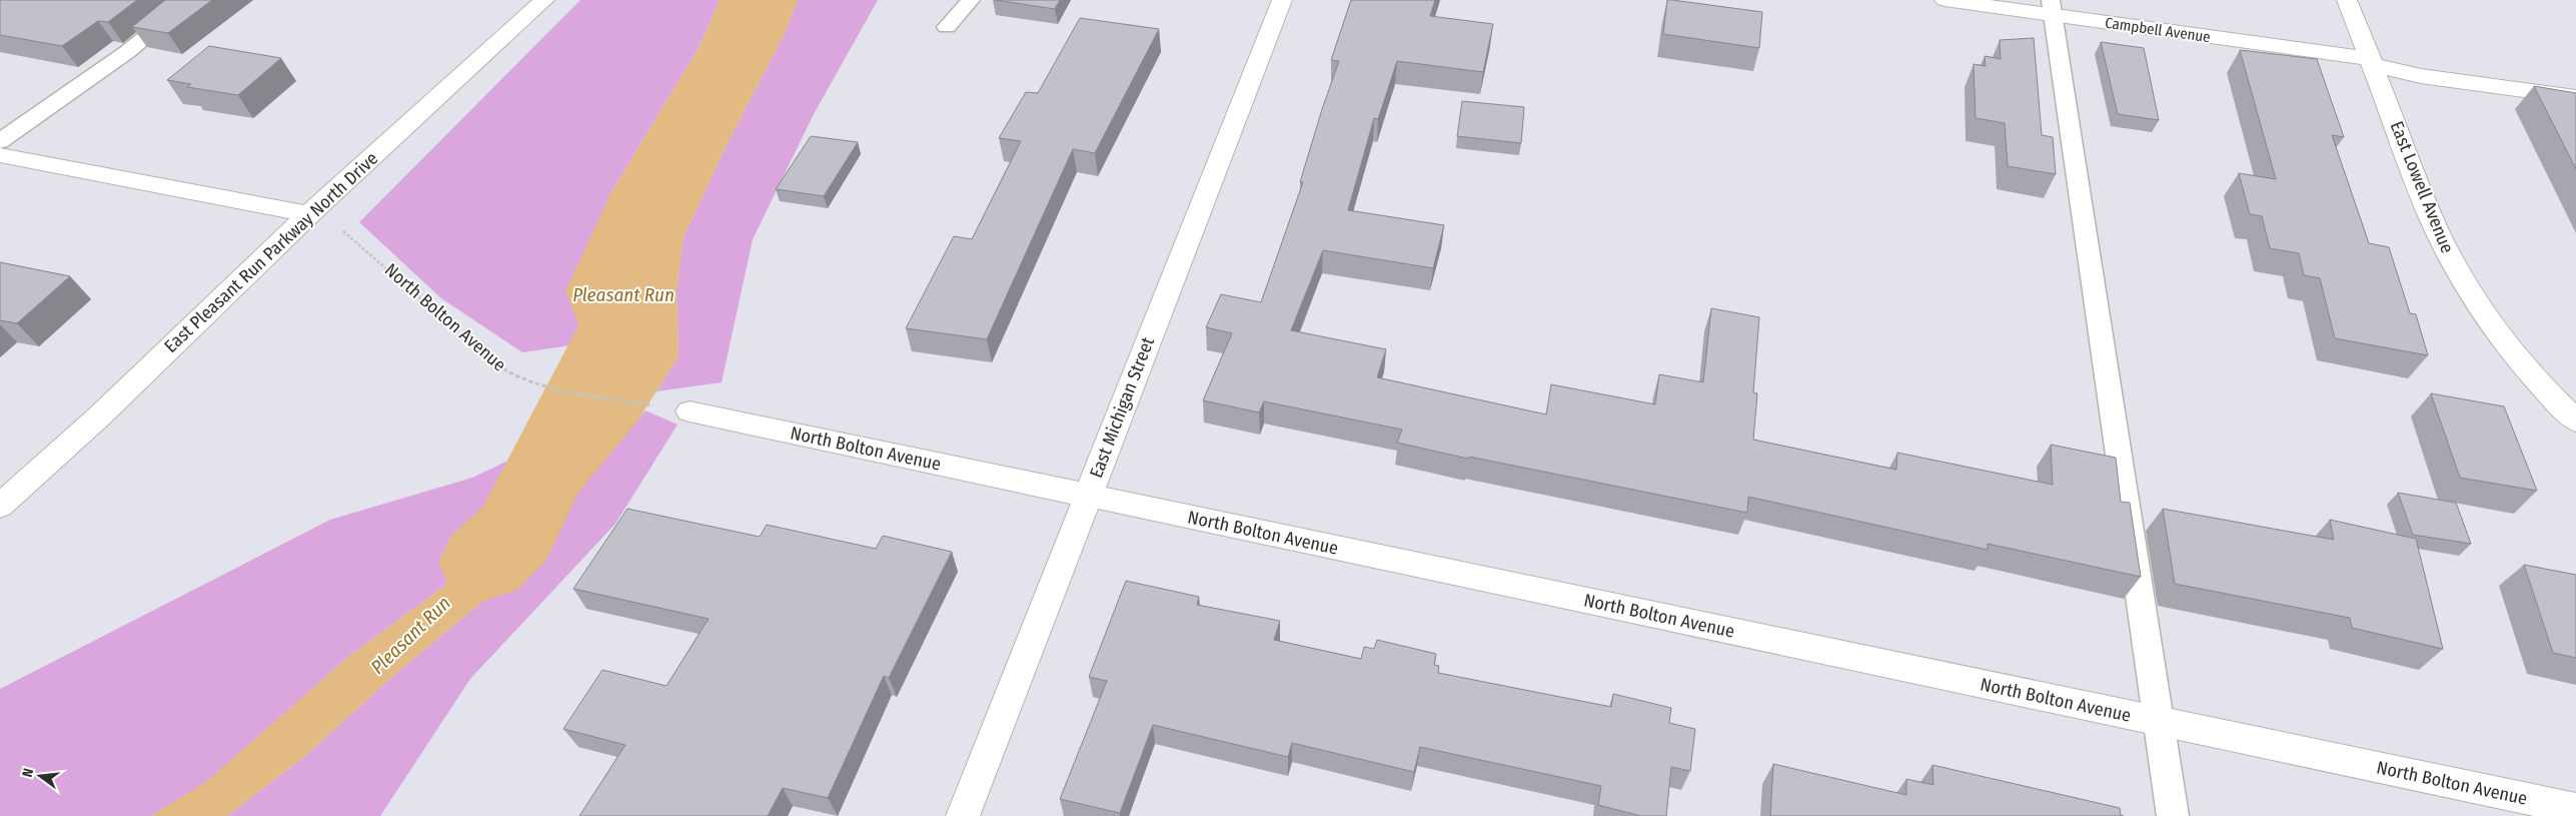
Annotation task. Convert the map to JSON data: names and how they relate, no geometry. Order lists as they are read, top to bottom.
{
  "streets": {
    "street": [
      "Campbell Avenue",
      "East Lowell Avenue",
      "East Pleasant Run Parkway North Drive",
      "North Bolton Avenue",
      "East Michigan Street"
    ]
  },
  "crossings": [
    ["Campbell Avenue", "East Lowell Avenue"],
    ["East Pleasant Run Parkway North Drive", "North Bolton Avenue"],
    ["North Bolton Avenue", "East Michigan Street"]
  ],
  "water": ["Pleasant Run"],
  "north": "left"
}
